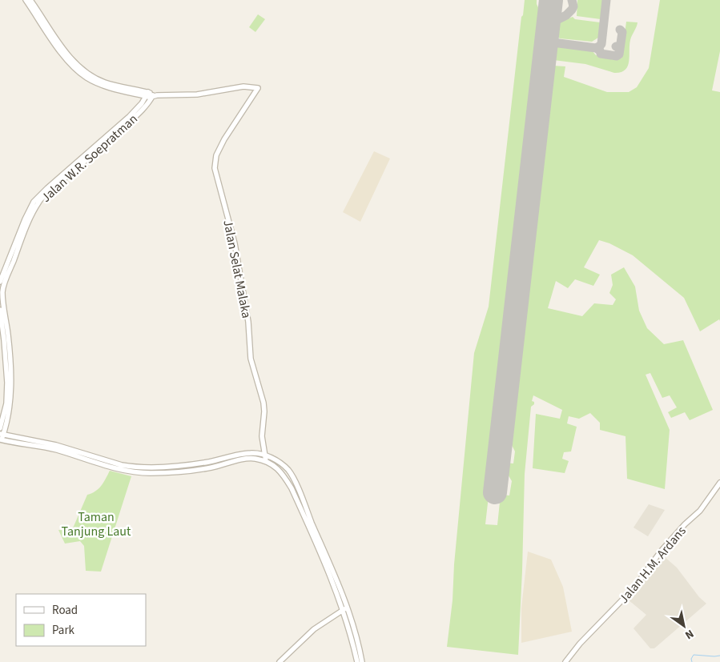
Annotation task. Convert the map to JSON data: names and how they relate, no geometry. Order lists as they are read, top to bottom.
{
  "streets": {
    "street": ["Jalan W.R. Soepratman", "Jalan Selat Malaka", "Jalan H.M. Ardans"]
  },
  "crossings": [
    ["Jalan W.R. Soepratman", "Jalan Selat Malaka"]
  ],
  "parks": ["Taman Tanjung Laut"],
  "legend": ["Road", "Park"],
  "north": "bottom right"
}
